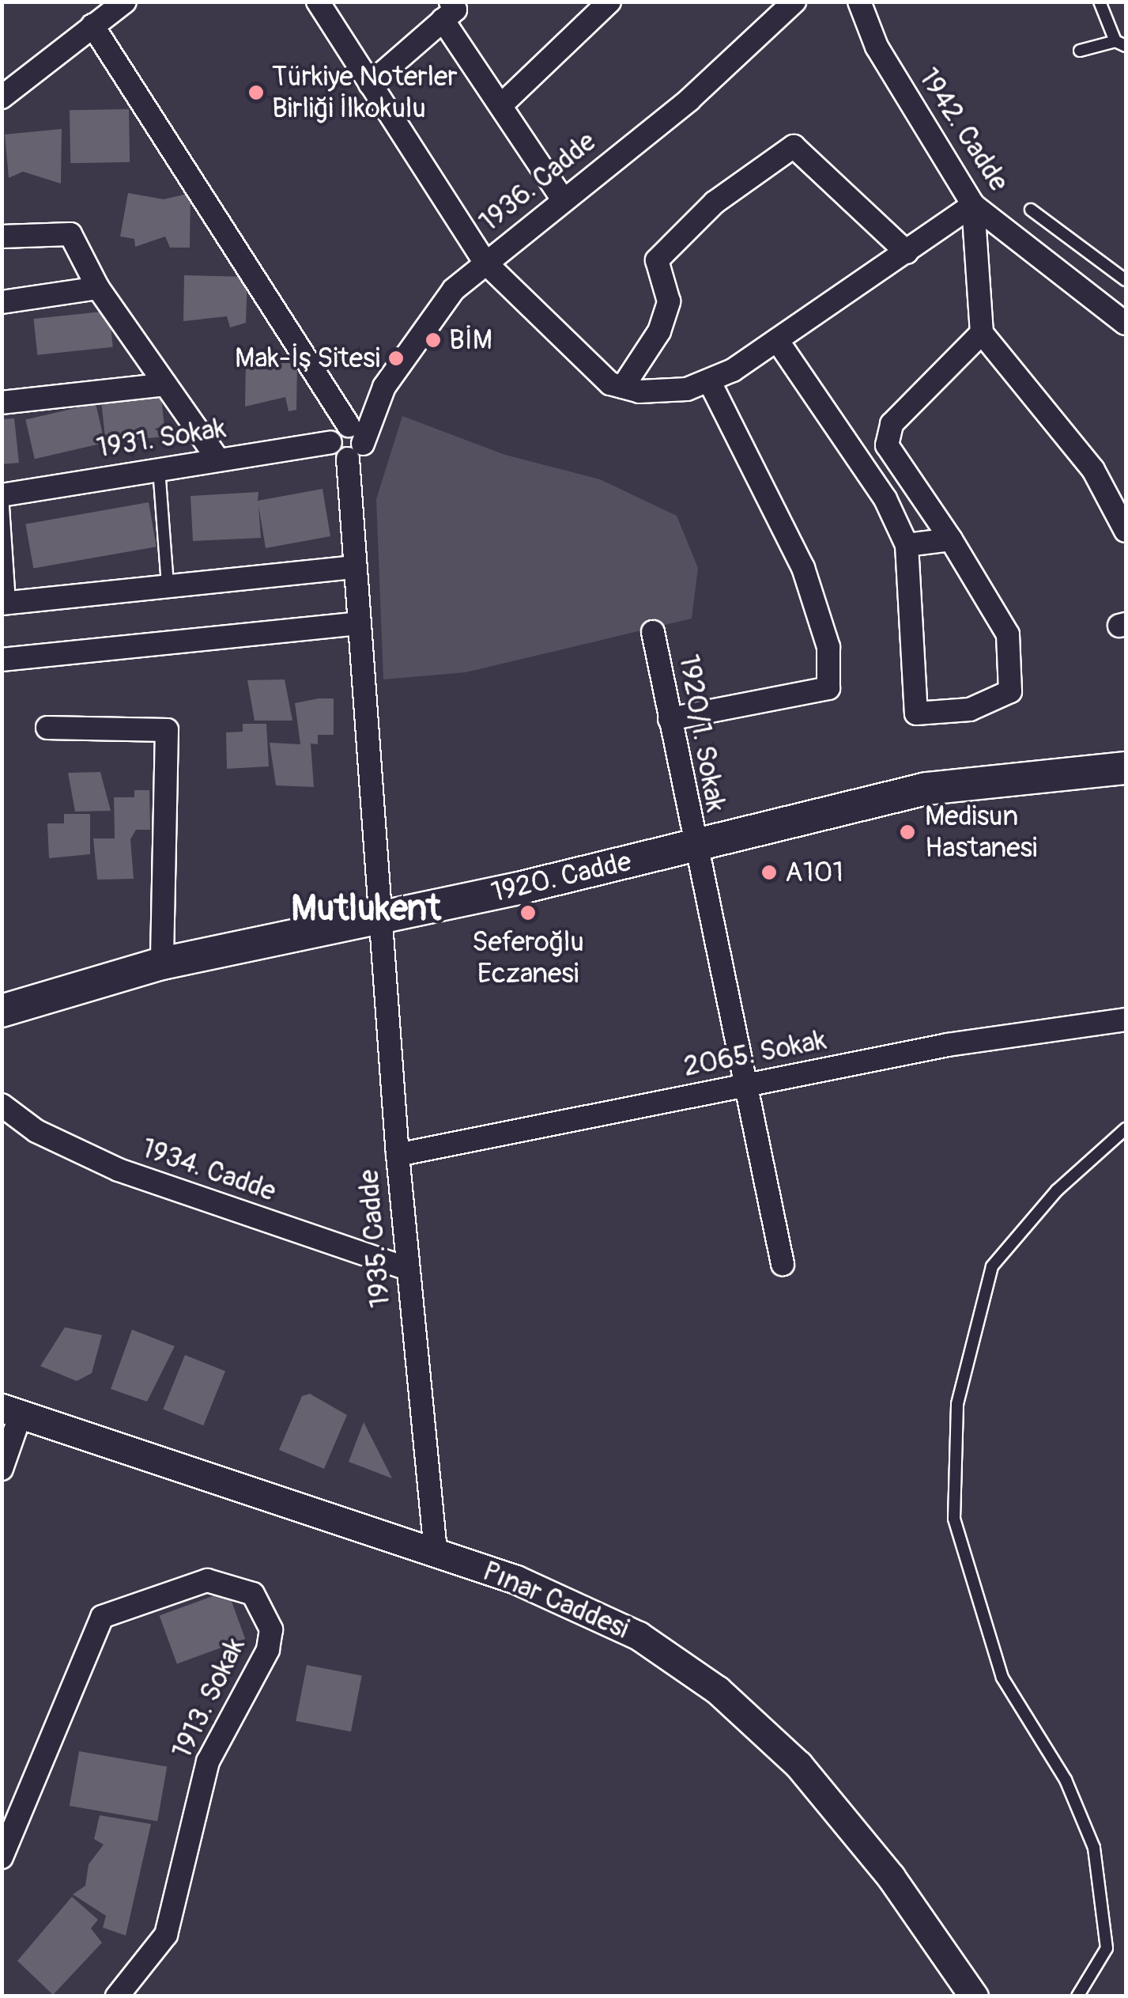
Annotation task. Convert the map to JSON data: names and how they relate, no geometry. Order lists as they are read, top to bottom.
{
  "streets": {
    "main road": ["1920. Cadde"],
    "street": [
      "1942. Cadde",
      "1936. Cadde",
      "1931. Sokak",
      "1920/1. Sokak",
      "2065. Sokak",
      "1934. Cadde",
      "1935. Cadde",
      "Pınar Caddesi",
      "1913. Sokak"
    ]
  },
  "crossings": [
    ["1936. Cadde", "1920. Cadde"],
    ["1936. Cadde", "1935. Cadde"],
    ["1920/1. Sokak", "1920. Cadde"],
    ["1920/1. Sokak", "2065. Sokak"],
    ["1920. Cadde", "1935. Cadde"],
    ["2065. Sokak", "1935. Cadde"],
    ["1934. Cadde", "1935. Cadde"],
    ["1935. Cadde", "Pınar Caddesi"]
  ],
  "districts": ["Mutlukent"],
  "places": [
    "Türkiye Noterler Birliği İlkokulu",
    "BİM",
    "Mak-İş Sitesi",
    "Medisun Hastanesi",
    "A101",
    "Seferoğlu Eczanesi"
  ]
}
